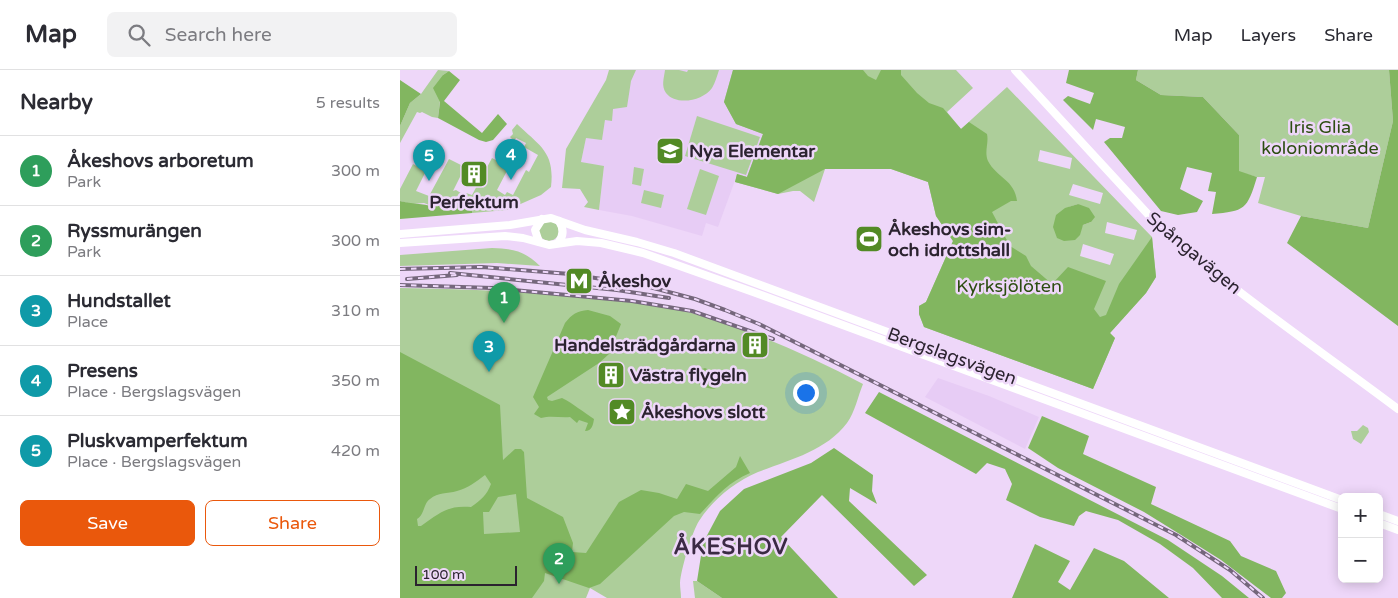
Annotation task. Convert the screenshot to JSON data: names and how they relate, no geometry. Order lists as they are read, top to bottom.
{
  "streets": {
    "main road": ["Spångavägen", "Bergslagsvägen"]
  },
  "districts": ["ÅKESHOV"],
  "parks": ["Iris Glia koloniområde", "Kyrksjölöten"],
  "places": {
    "school or university": ["Nya Elementar"],
    "building": ["Perfektum", "Handelsträdgårdarna", "Västra flygeln"],
    "sports": ["Åkeshovs sim- och idrottshall"],
    "metro station": ["Åkeshov"],
    "place": ["Åkeshovs slott"]
  },
  "scale_bar": "100 m",
  "page": {
    "header": "Map",
    "search": "Search here",
    "nav": ["Map", "Layers", "Share"],
    "heading": ["Nearby", "5 results"],
    "list": [
      {
        "mark": "1",
        "name": "Åkeshovs arboretum",
        "note": "Park",
        "value": "300 m"
      },
      {
        "mark": "2",
        "name": "Ryssmurängen",
        "note": "Park",
        "value": "300 m"
      },
      {
        "mark": "3",
        "name": "Hundstallet",
        "note": "Place",
        "value": "310 m"
      },
      {
        "mark": "4",
        "name": "Presens",
        "note": "Place · Bergslagsvägen",
        "value": "350 m"
      },
      {
        "mark": "5",
        "name": "Pluskvamperfektum",
        "note": "Place · Bergslagsvägen",
        "value": "420 m"
      }
    ],
    "pins": [
      "4",
      "5",
      "1",
      "3",
      "2"
    ],
    "buttons": ["Save", "Share"],
    "map_buttons": ["+", "−"],
    "scale": "100 m"
  }
}
